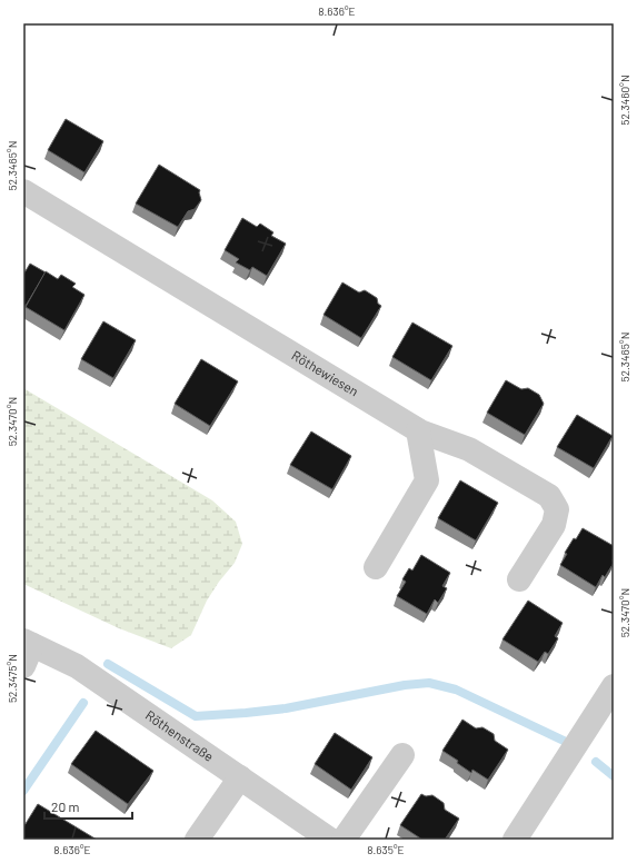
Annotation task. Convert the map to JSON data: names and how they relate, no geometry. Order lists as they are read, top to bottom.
{
  "streets": {
    "street": ["Röthewiesen", "Röthenstraße"]
  },
  "scale_bar": "20 m",
  "coordinates": [
    "8.636°E",
    "52.3460°N",
    "52.3465°N",
    "52.3470°N",
    "52.3475°N",
    "8.635°E"
  ]
}
